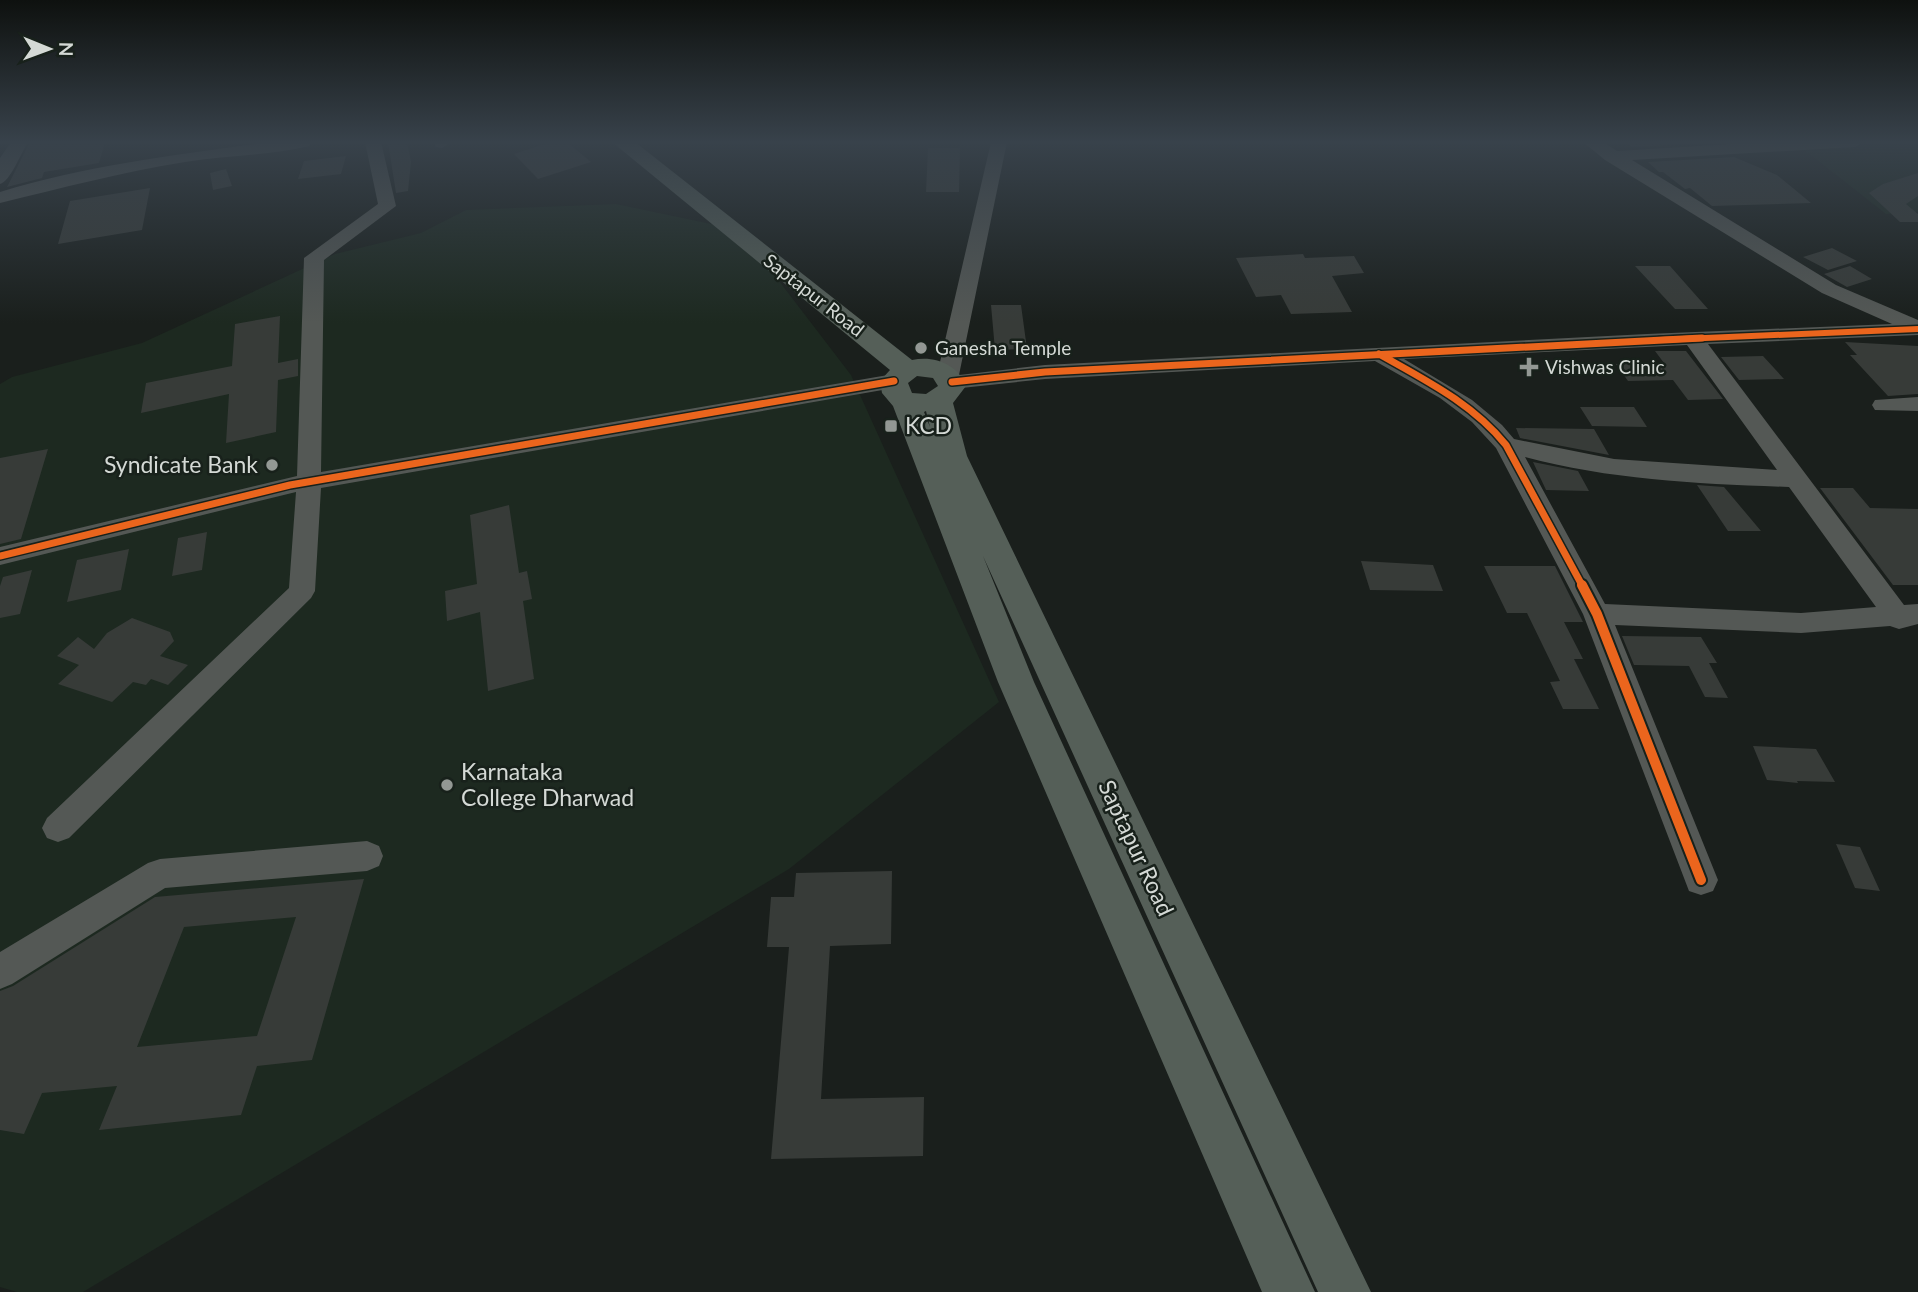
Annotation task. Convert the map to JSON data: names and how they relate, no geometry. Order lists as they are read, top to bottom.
{
  "streets": {
    "main road": ["Saptapur Road"]
  },
  "places": {
    "other": ["Ganesha Temple", "Syndicate Bank", "Karnataka College Dharwad"],
    "health": ["Vishwas Clinic"],
    "transit": ["KCD"]
  },
  "north": "right"
}
